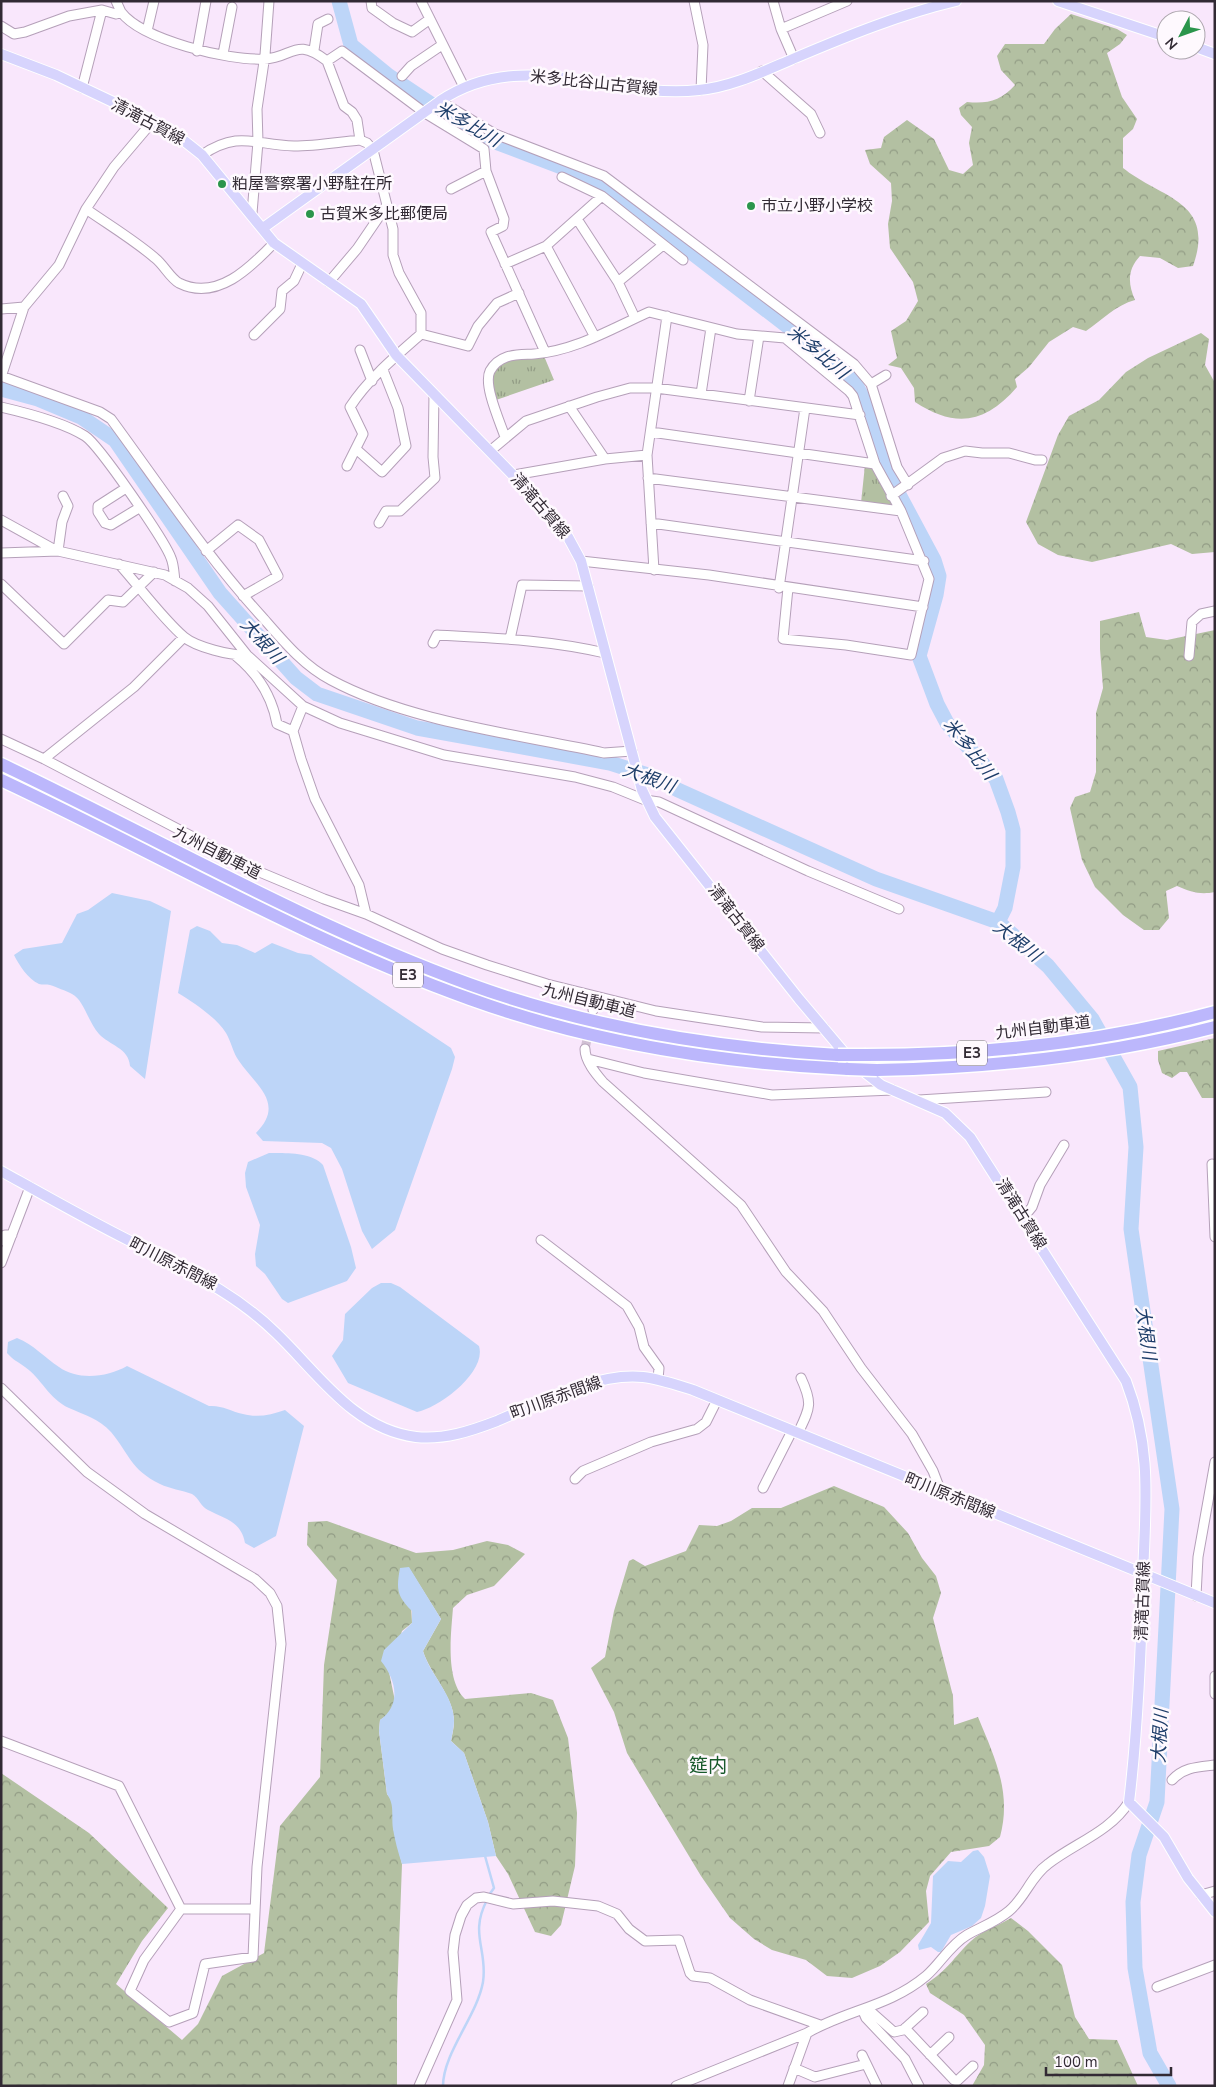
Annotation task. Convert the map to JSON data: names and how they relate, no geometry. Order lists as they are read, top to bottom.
{
  "streets": {
    "highway": ["九州自動車道", "E3"],
    "main road": ["米多比谷山古賀線", "清滝古賀線", "町川原赤間線"]
  },
  "crossings": [
    ["米多比谷山古賀線", "清滝古賀線"],
    ["清滝古賀線", "町川原赤間線"]
  ],
  "districts": ["筵内"],
  "water": ["米多比川", "大根川"],
  "places": ["粕屋警察署小野駐在所", "市立小野小学校", "古賀米多比郵便局"],
  "scale_bar": "100 m",
  "north": "bottom left"
}
